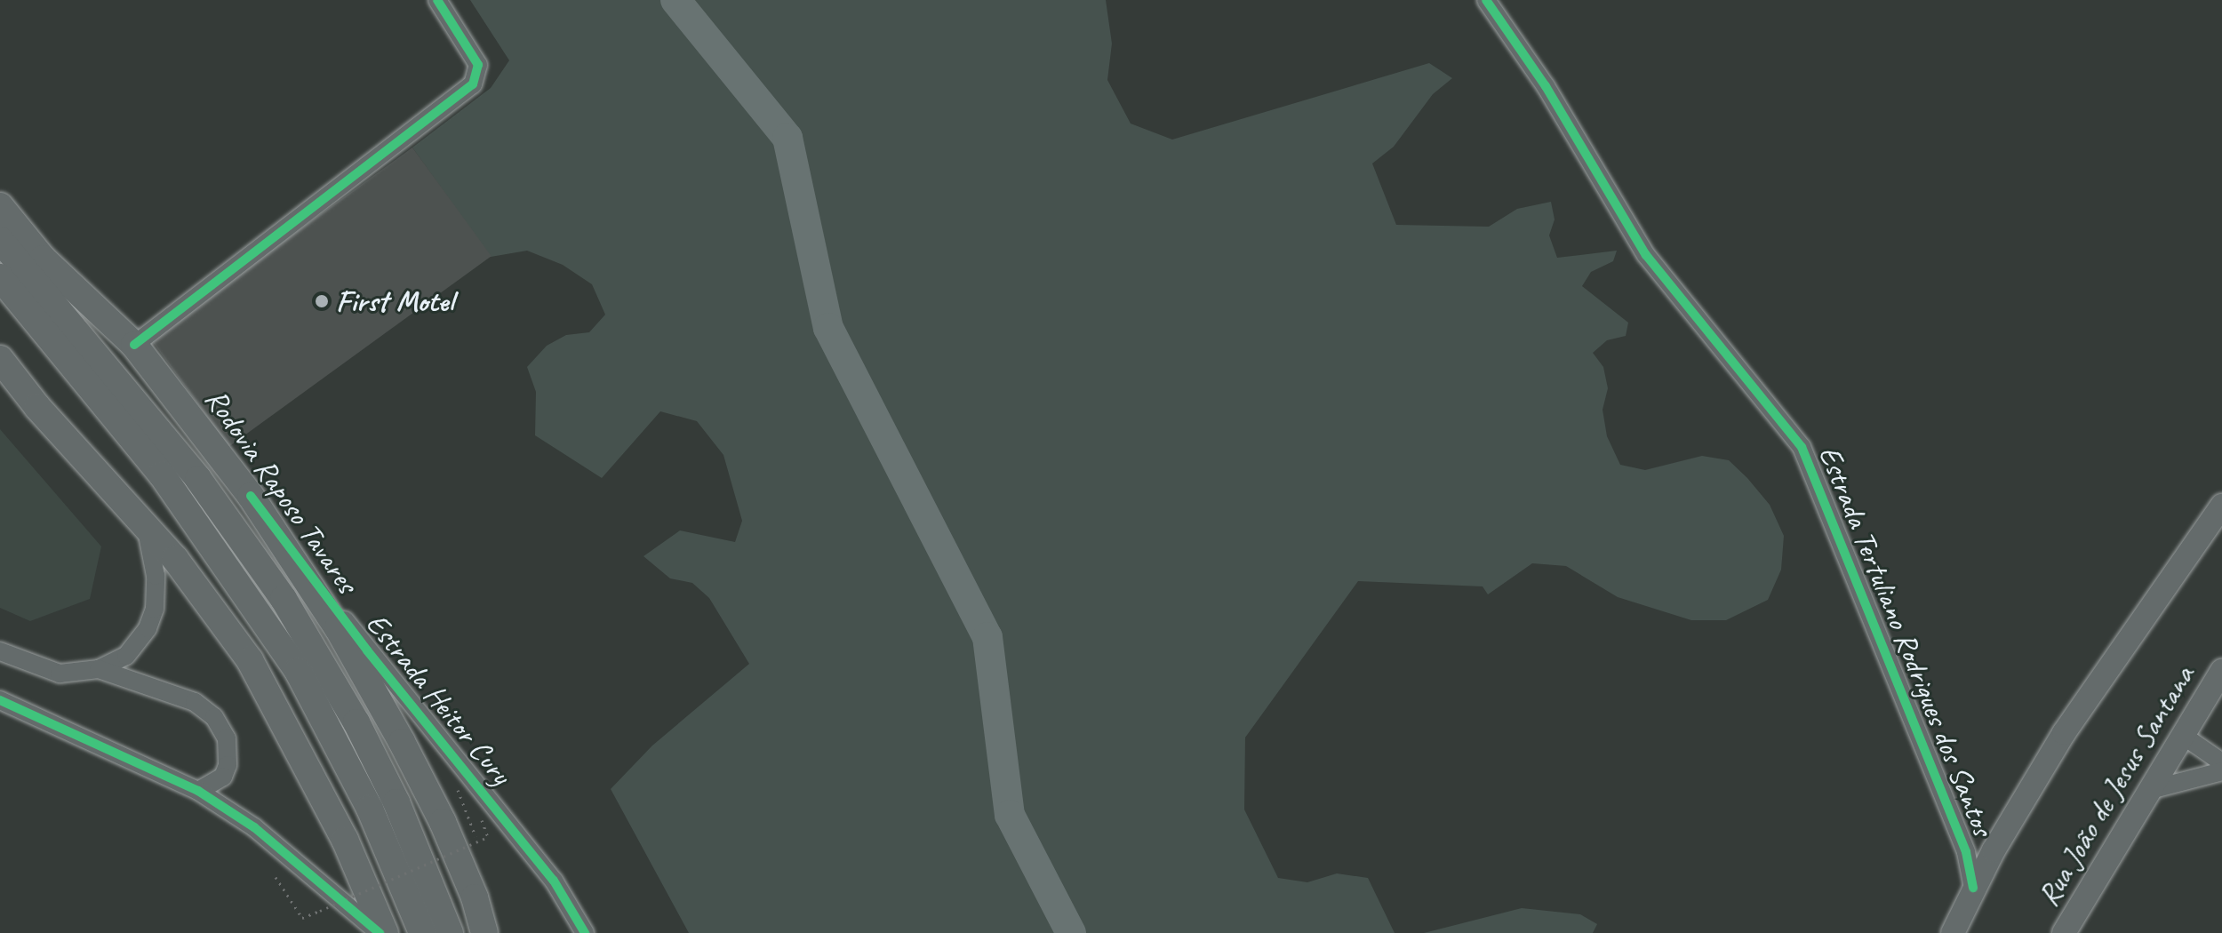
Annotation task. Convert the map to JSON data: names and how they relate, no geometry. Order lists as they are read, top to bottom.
{
  "streets": {
    "highway": ["Rodovia Raposo Tavares"],
    "main road": ["Rua João de Jesus Santana"],
    "street": ["Estrada Tertuliano Rodrigues dos Santos", "Estrada Heitor Cury"]
  },
  "crossings": [
    ["Rodovia Raposo Tavares", "Estrada Heitor Cury"]
  ],
  "places": ["First Motel"]
}
